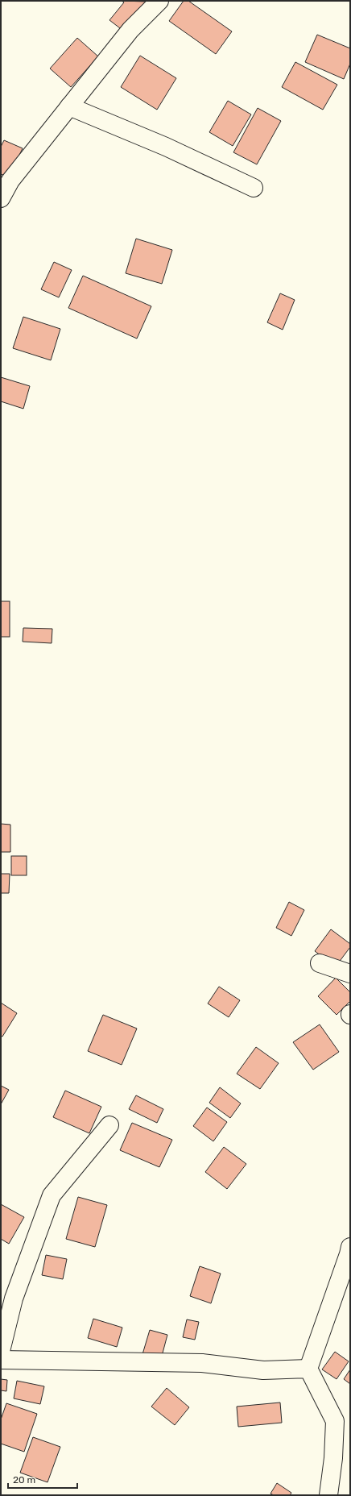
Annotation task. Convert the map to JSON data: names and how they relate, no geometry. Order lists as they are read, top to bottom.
{
  "scale_bar": "20 m"
}
